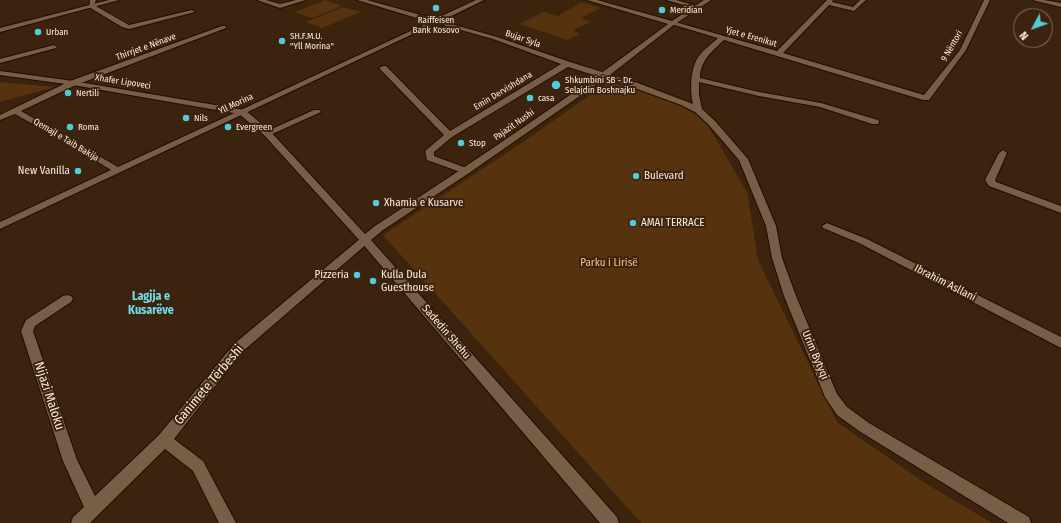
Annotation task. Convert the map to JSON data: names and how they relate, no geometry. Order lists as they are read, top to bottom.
{
  "streets": {
    "street": [
      "Yjet e Erenikut",
      "Bujar Syla",
      "9 Nëntori",
      "Thirrjet e Nënave",
      "Xhafer Lipoveci",
      "Emin Dervishdana",
      "Yll Morina",
      "Pajazit Nushi",
      "Qemajl e Taib Bakija",
      "Ibrahim Asllani",
      "Sadedin Shehu",
      "Urim Bytyqi",
      "Ganimete Tërbeshi",
      "Nijazi Maloku"
    ]
  },
  "crossings": [
    ["Yjet e Erenikut", "9 Nëntori"],
    ["Yjet e Erenikut", "Pajazit Nushi"],
    ["Bujar Syla", "Emin Dervishdana"],
    ["Bujar Syla", "Yll Morina"],
    ["Bujar Syla", "Pajazit Nushi"],
    ["Bujar Syla", "Urim Bytyqi"],
    ["Thirrjet e Nënave", "Xhafer Lipoveci"],
    ["Thirrjet e Nënave", "Qemajl e Taib Bakija"],
    ["Xhafer Lipoveci", "Yll Morina"],
    ["Xhafer Lipoveci", "Sadedin Shehu"],
    ["Emin Dervishdana", "Pajazit Nushi"],
    ["Yll Morina", "Qemajl e Taib Bakija"],
    ["Yll Morina", "Sadedin Shehu"],
    ["Pajazit Nushi", "Sadedin Shehu"],
    ["Pajazit Nushi", "Urim Bytyqi"],
    ["Pajazit Nushi", "Ganimete Tërbeshi"],
    ["Sadedin Shehu", "Ganimete Tërbeshi"],
    ["Ganimete Tërbeshi", "Nijazi Maloku"]
  ],
  "districts": ["Lagjja e Kusarëve"],
  "parks": ["Parku i Lirisë"],
  "places": [
    "Raiffeisen Bank Kosovo",
    "Meridian",
    "Urban",
    "SH.F.M.U. \"Yll Morina\"",
    "Shkumbini SB - Dr. Selajdin Boshnajku",
    "Nertili",
    "casa",
    "Nils",
    "Roma",
    "Evergreen",
    "Stop",
    "New Vanilla",
    "Bulevard",
    "Xhamia e Kusarve",
    "AMAI TERRACE",
    "Pizzeria",
    "Kulla Dula Guesthouse"
  ],
  "north": "bottom left"
}
